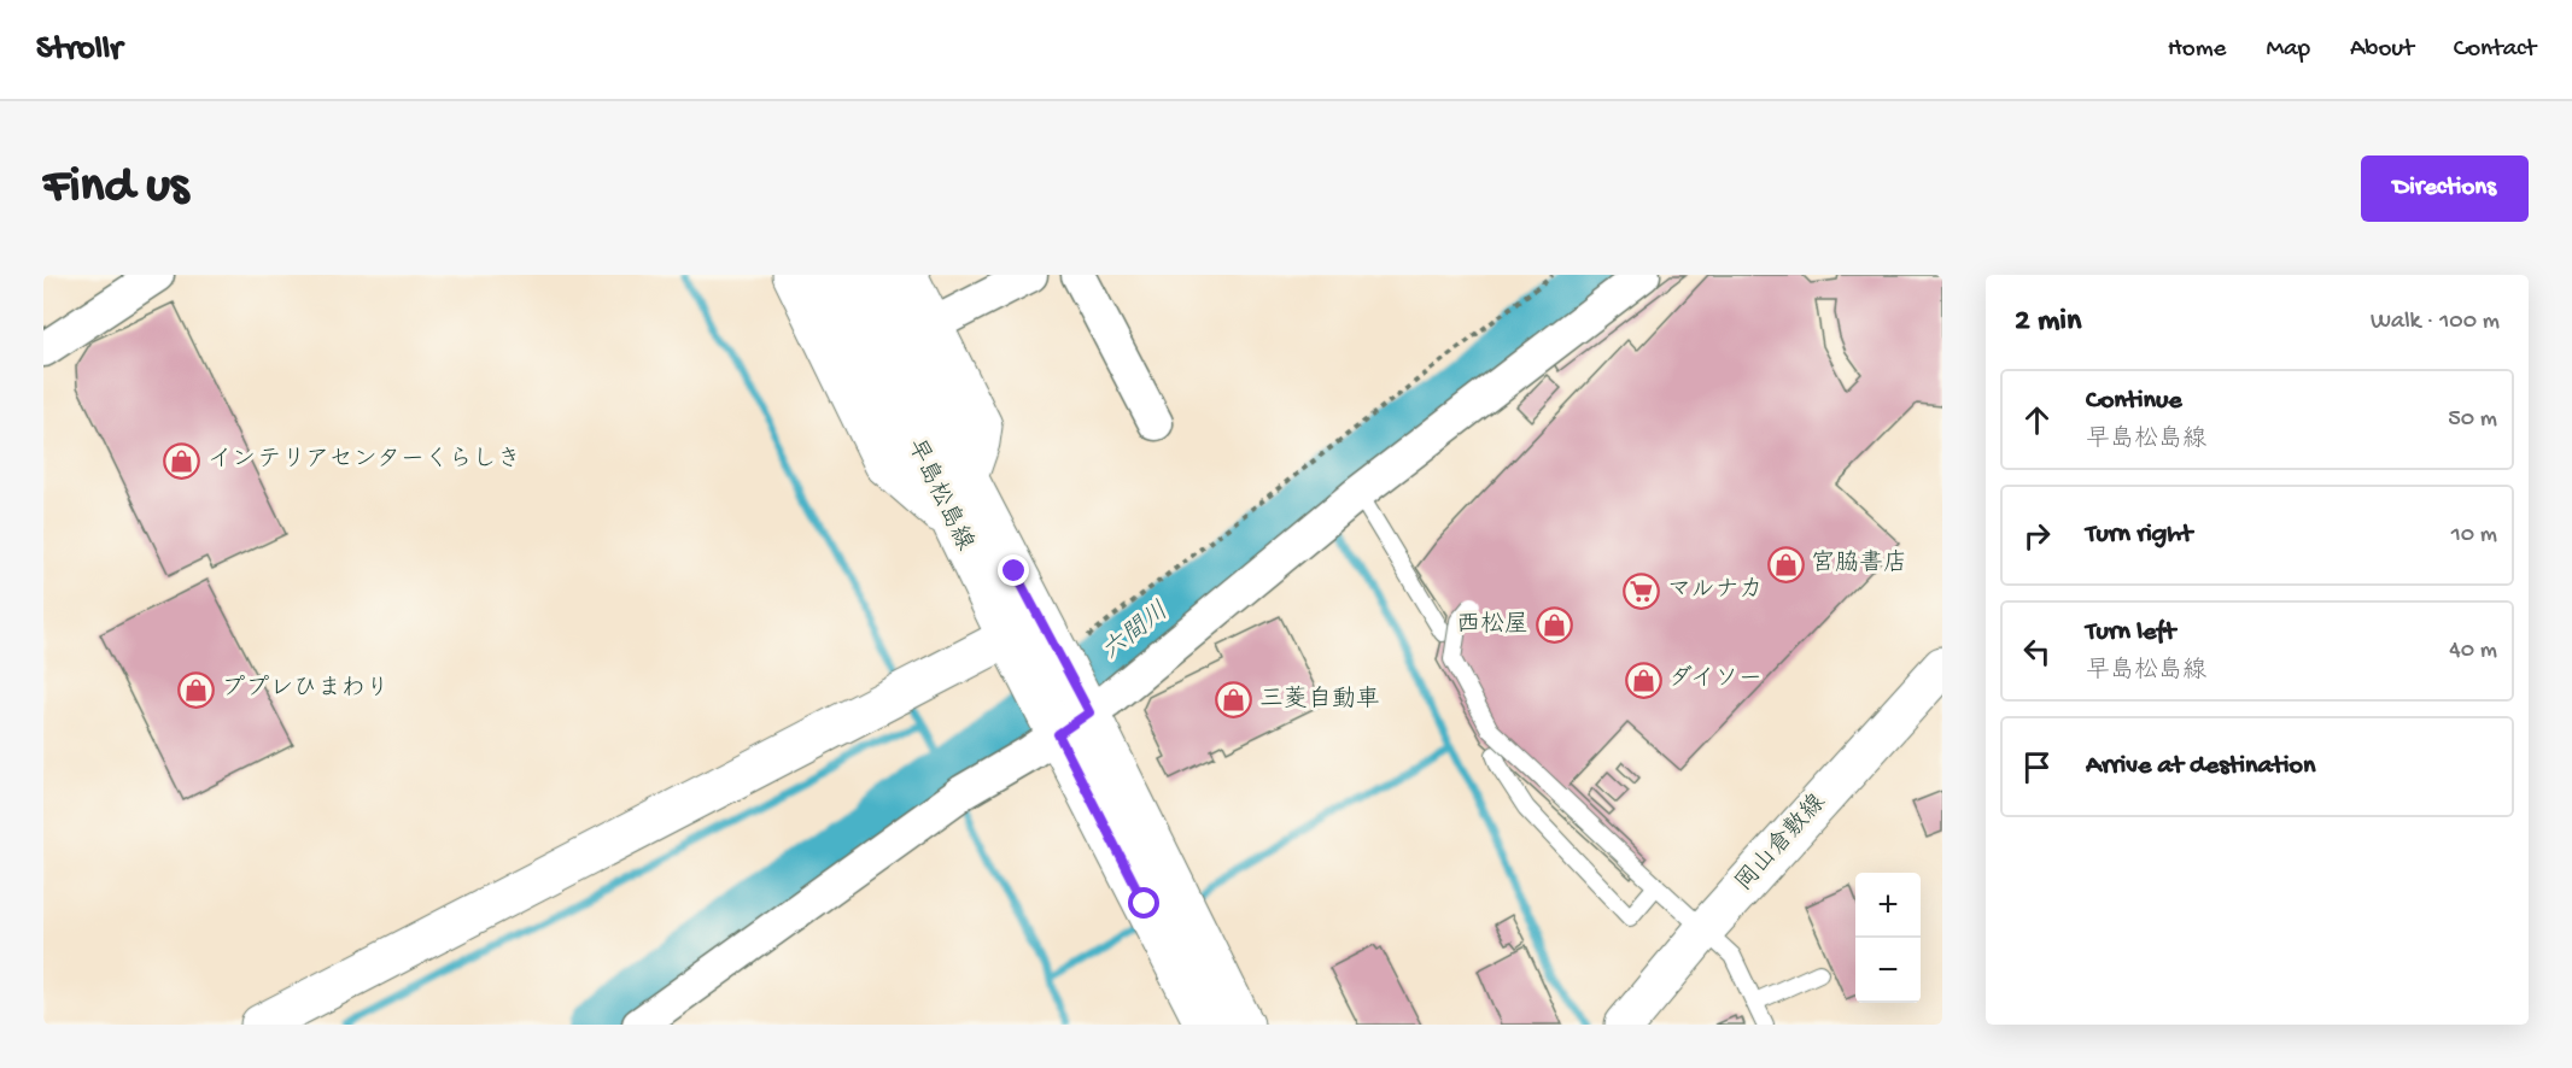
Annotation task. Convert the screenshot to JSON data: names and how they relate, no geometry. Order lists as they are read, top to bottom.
{
  "streets": {
    "main road": ["早島松島線", "岡山倉敷線"]
  },
  "water": ["六間川"],
  "places": {
    "shop": [
      "インテリアセンターくらしき",
      "宮脇書店",
      "西松屋",
      "ダイソー",
      "ププレひまわり",
      "三菱自動車"
    ],
    "supermarket": ["マルナカ"]
  },
  "page": {
    "header": "Strollr",
    "nav": [
      "Home",
      "Map",
      "About",
      "Contact"
    ],
    "buttons": "Directions",
    "title": "Find us",
    "heading": ["2 min", "Walk · 100 m"],
    "list": [
      ["Continue", "早島松島線", "50 m"],
      ["Turn right", "10 m"],
      ["Turn left", "早島松島線", "40 m"],
      "Arrive at destination"
    ],
    "map_buttons": ["+", "−"]
  }
}
